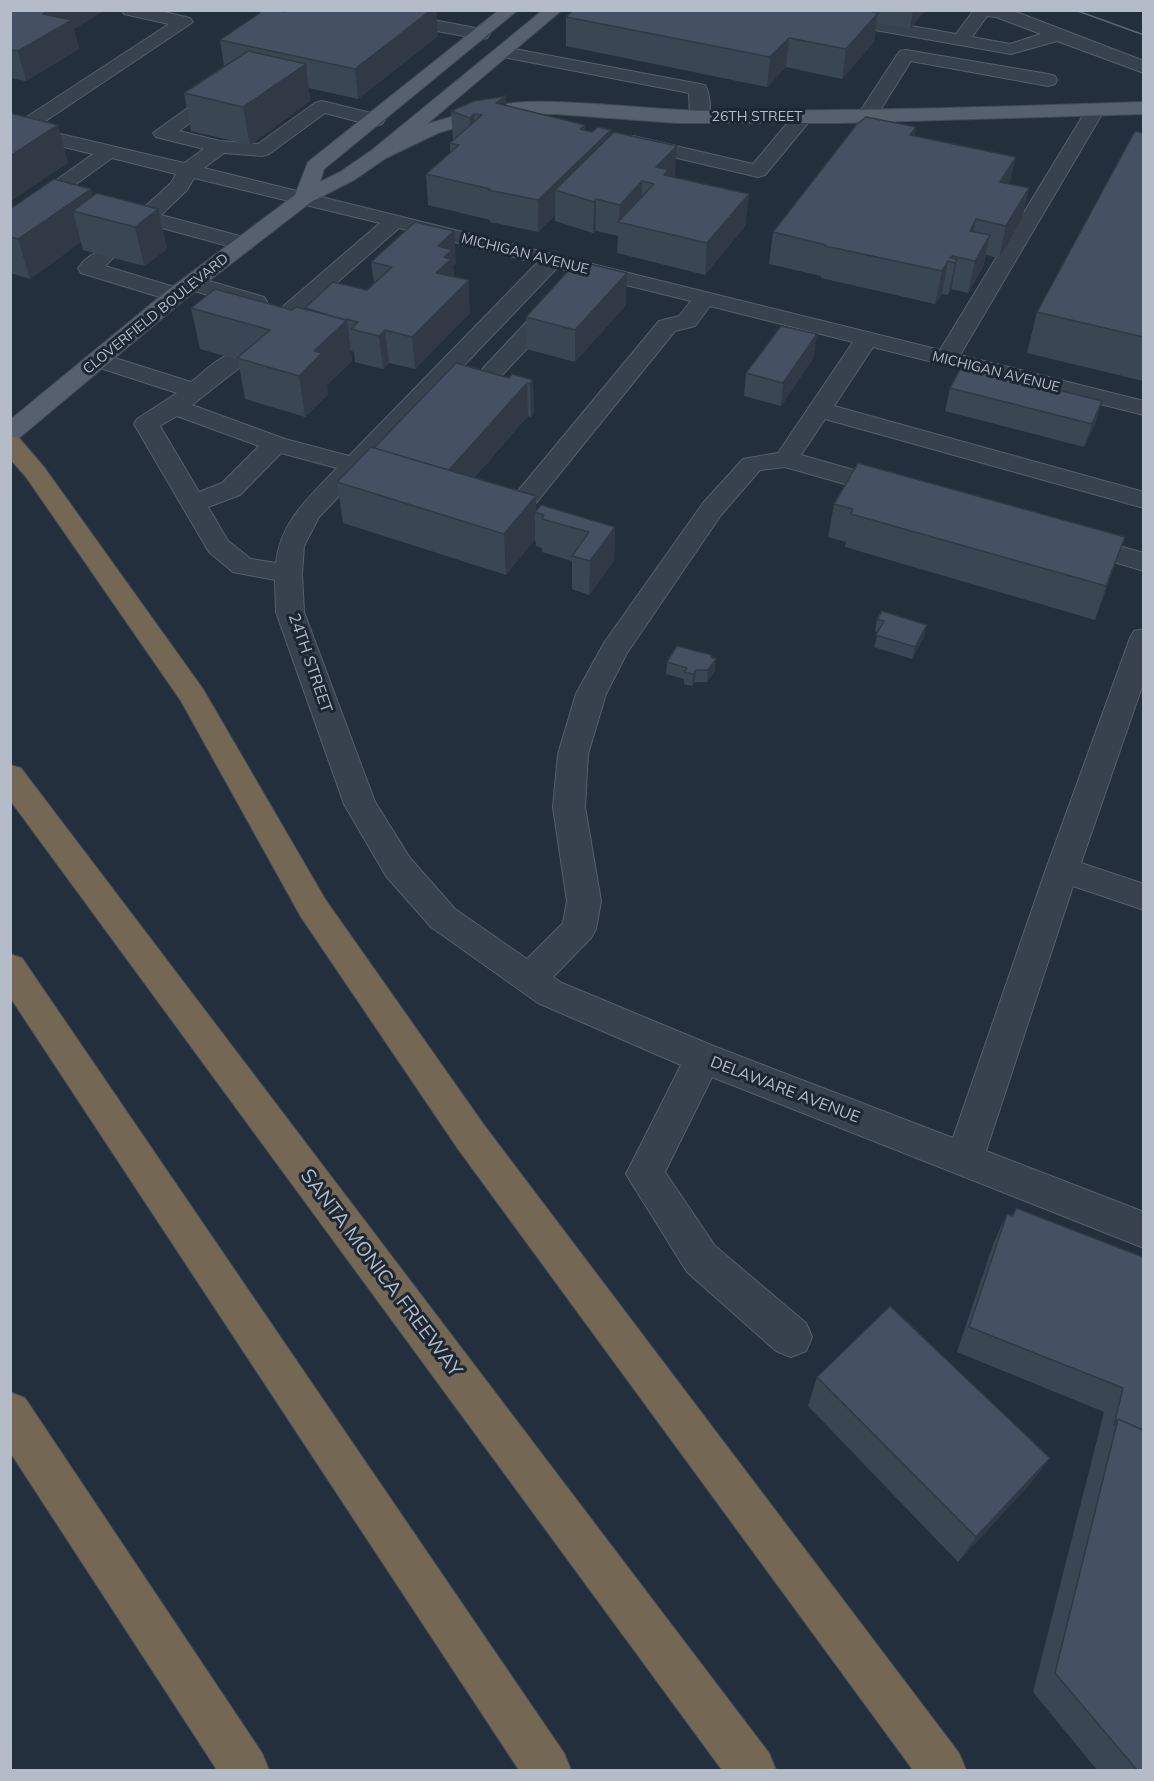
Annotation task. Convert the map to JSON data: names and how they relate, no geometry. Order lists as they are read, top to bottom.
{
  "streets": {
    "highway": ["SANTA MONICA FREEWAY"],
    "main road": ["26TH STREET", "CLOVERFIELD BOULEVARD"],
    "street": ["MICHIGAN AVENUE", "24TH STREET", "DELAWARE AVENUE"]
  },
  "crossings": [
    ["26TH STREET", "CLOVERFIELD BOULEVARD"],
    ["MICHIGAN AVENUE", "CLOVERFIELD BOULEVARD"],
    ["MICHIGAN AVENUE", "24TH STREET"],
    ["24TH STREET", "DELAWARE AVENUE"]
  ]
}
